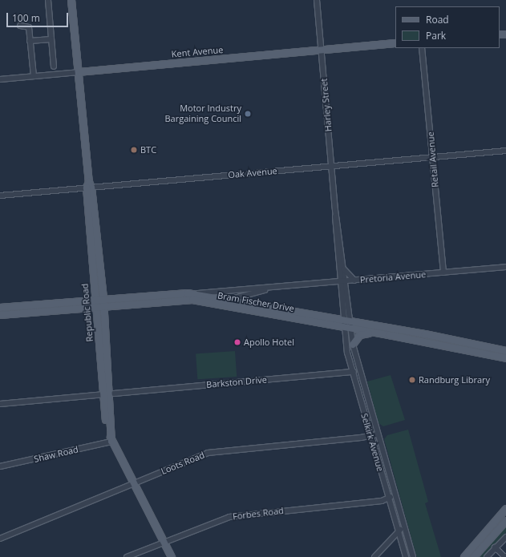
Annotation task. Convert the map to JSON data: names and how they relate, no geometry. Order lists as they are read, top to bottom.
{
  "streets": {
    "main road": ["Kent Avenue", "Bram Fischer Drive", "Republic Road"],
    "street": [
      "Harley Street",
      "Retail Avenue",
      "Oak Avenue",
      "Pretoria Avenue",
      "Barkston Drive",
      "Selkirk Avenue",
      "Shaw Road",
      "Loots Road",
      "Forbes Road"
    ]
  },
  "crossings": [
    ["Kent Avenue", "Harley Street"],
    ["Kent Avenue", "Republic Road"],
    ["Harley Street", "Oak Avenue"],
    ["Harley Street", "Pretoria Avenue"],
    ["Harley Street", "Bram Fischer Drive"],
    ["Harley Street", "Selkirk Avenue"],
    ["Retail Avenue", "Oak Avenue"],
    ["Retail Avenue", "Pretoria Avenue"],
    ["Oak Avenue", "Republic Road"],
    ["Pretoria Avenue", "Bram Fischer Drive"],
    ["Bram Fischer Drive", "Republic Road"],
    ["Bram Fischer Drive", "Selkirk Avenue"],
    ["Republic Road", "Barkston Drive"],
    ["Republic Road", "Shaw Road"],
    ["Republic Road", "Loots Road"],
    ["Republic Road", "Forbes Road"],
    ["Barkston Drive", "Selkirk Avenue"],
    ["Selkirk Avenue", "Loots Road"],
    ["Selkirk Avenue", "Forbes Road"]
  ],
  "places": [
    "Motor Industry Bargaining Council",
    "BTC",
    "Apollo Hotel",
    "Randburg Library"
  ],
  "legend": ["Road", "Park"],
  "scale_bar": "100 m"
}
